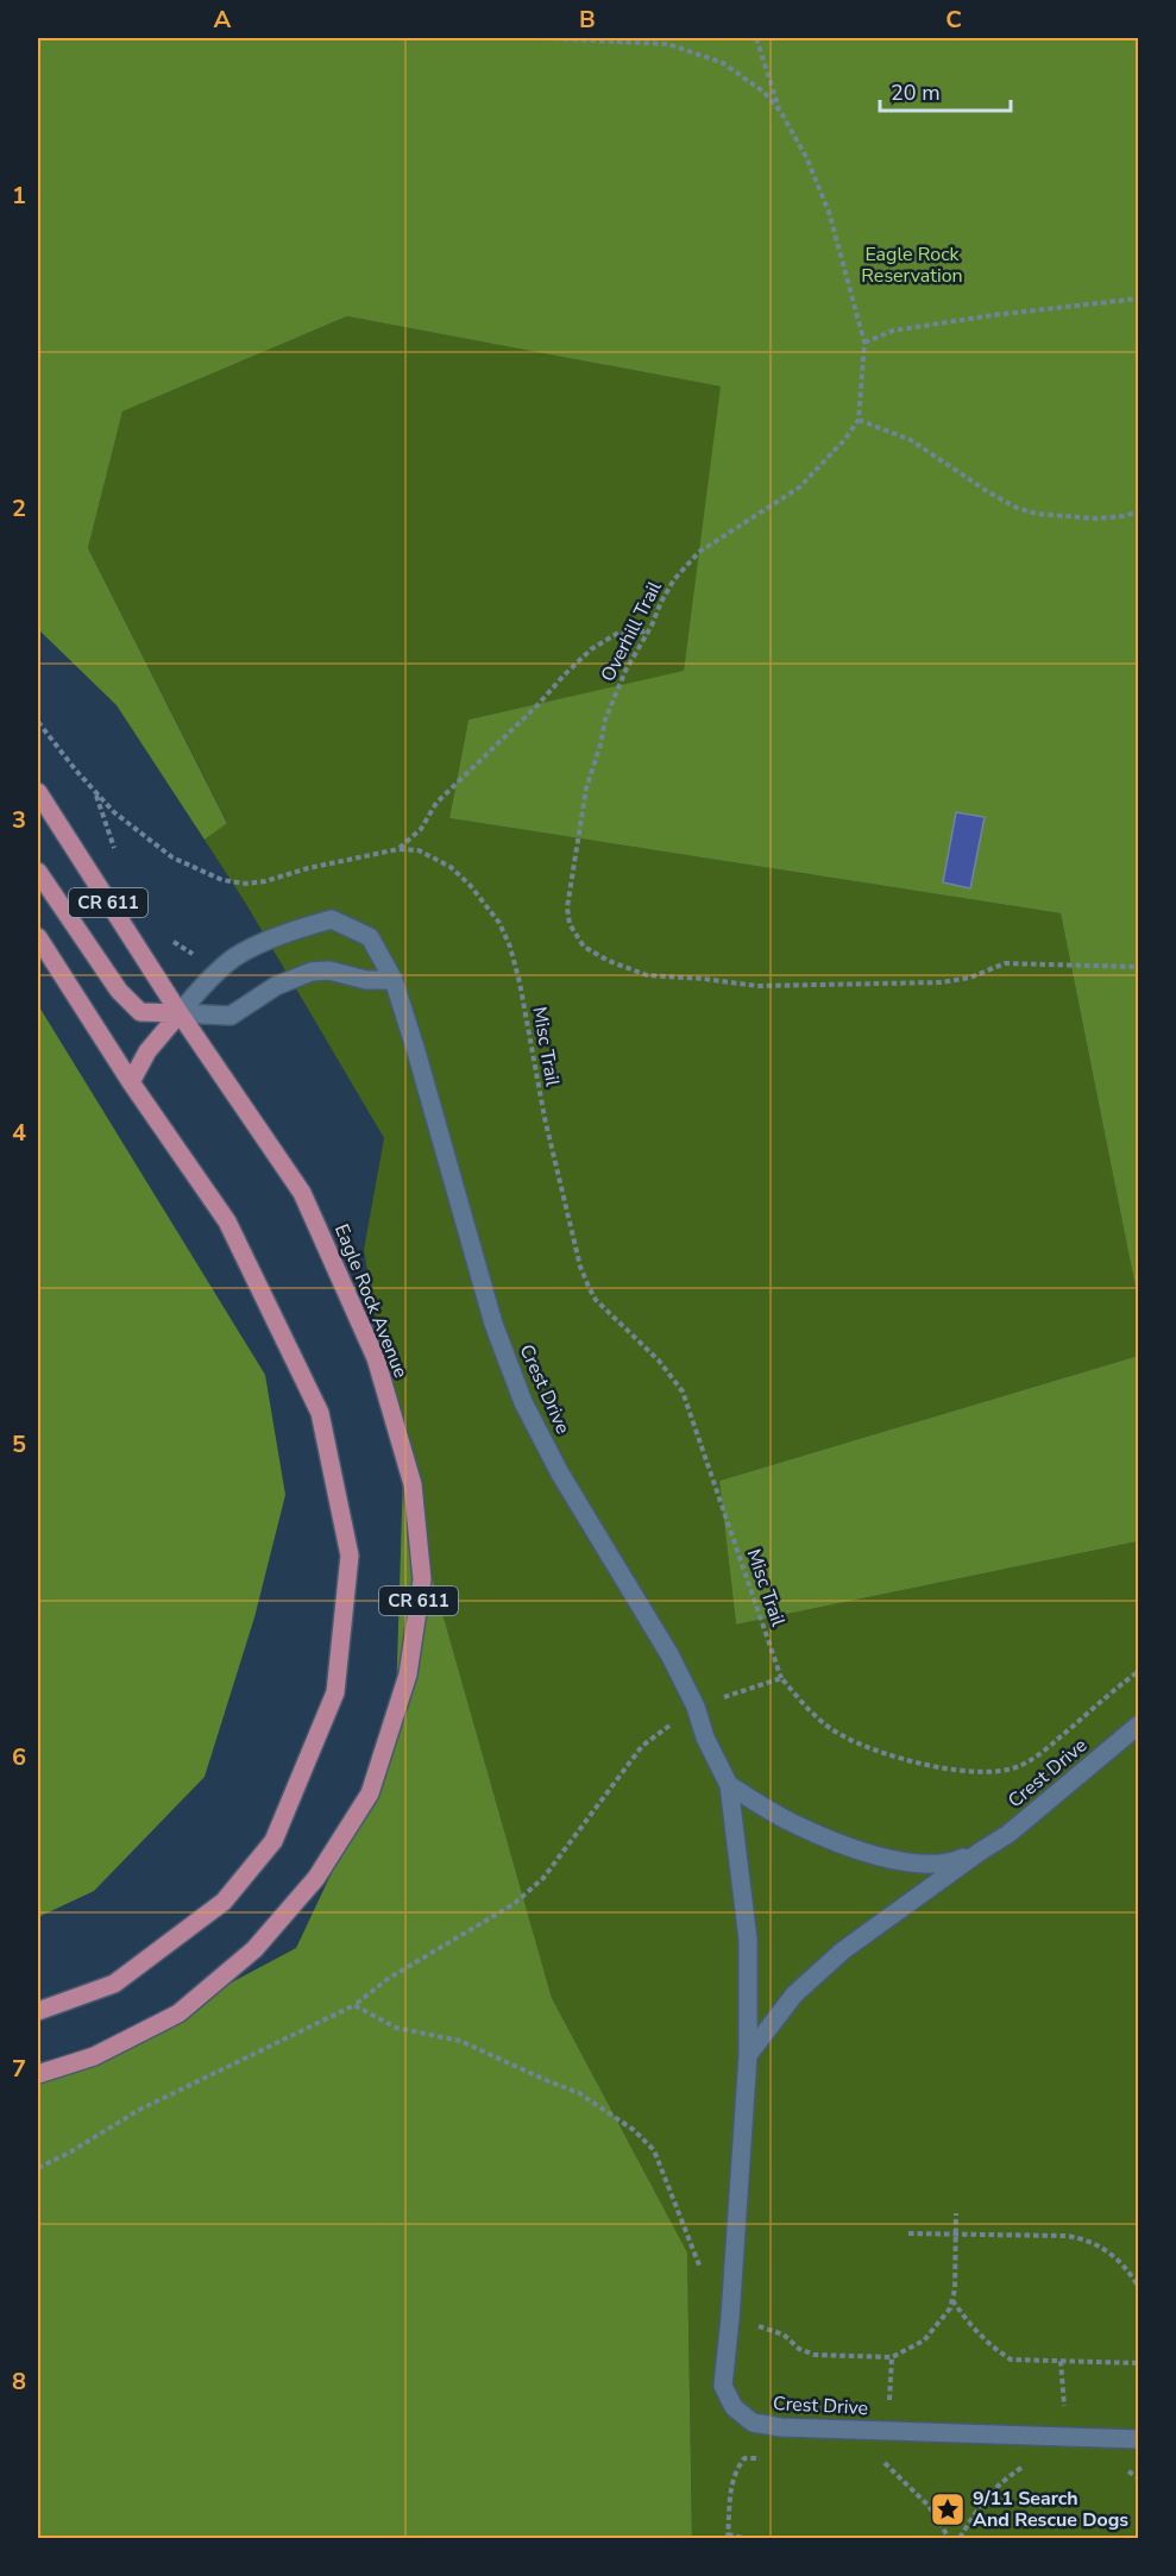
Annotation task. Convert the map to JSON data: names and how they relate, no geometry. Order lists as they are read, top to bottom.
{
  "streets": {
    "main road": ["CR 611", "Eagle Rock Avenue"],
    "street": ["Crest Drive"],
    "path": ["Overhill Trail", "Misc Trail"]
  },
  "crossings": [
    ["Eagle Rock Avenue", "Crest Drive"]
  ],
  "parks": ["Eagle Rock Reservation"],
  "places": {
    "place": ["9/11 Search And Rescue Dogs"]
  },
  "scale_bar": "20 m",
  "grid": {
    "columns": ["A", "B", "C"],
    "rows": [
      "1",
      "2",
      "3",
      "4",
      "5",
      "6",
      "7",
      "8"
    ]
  }
}
